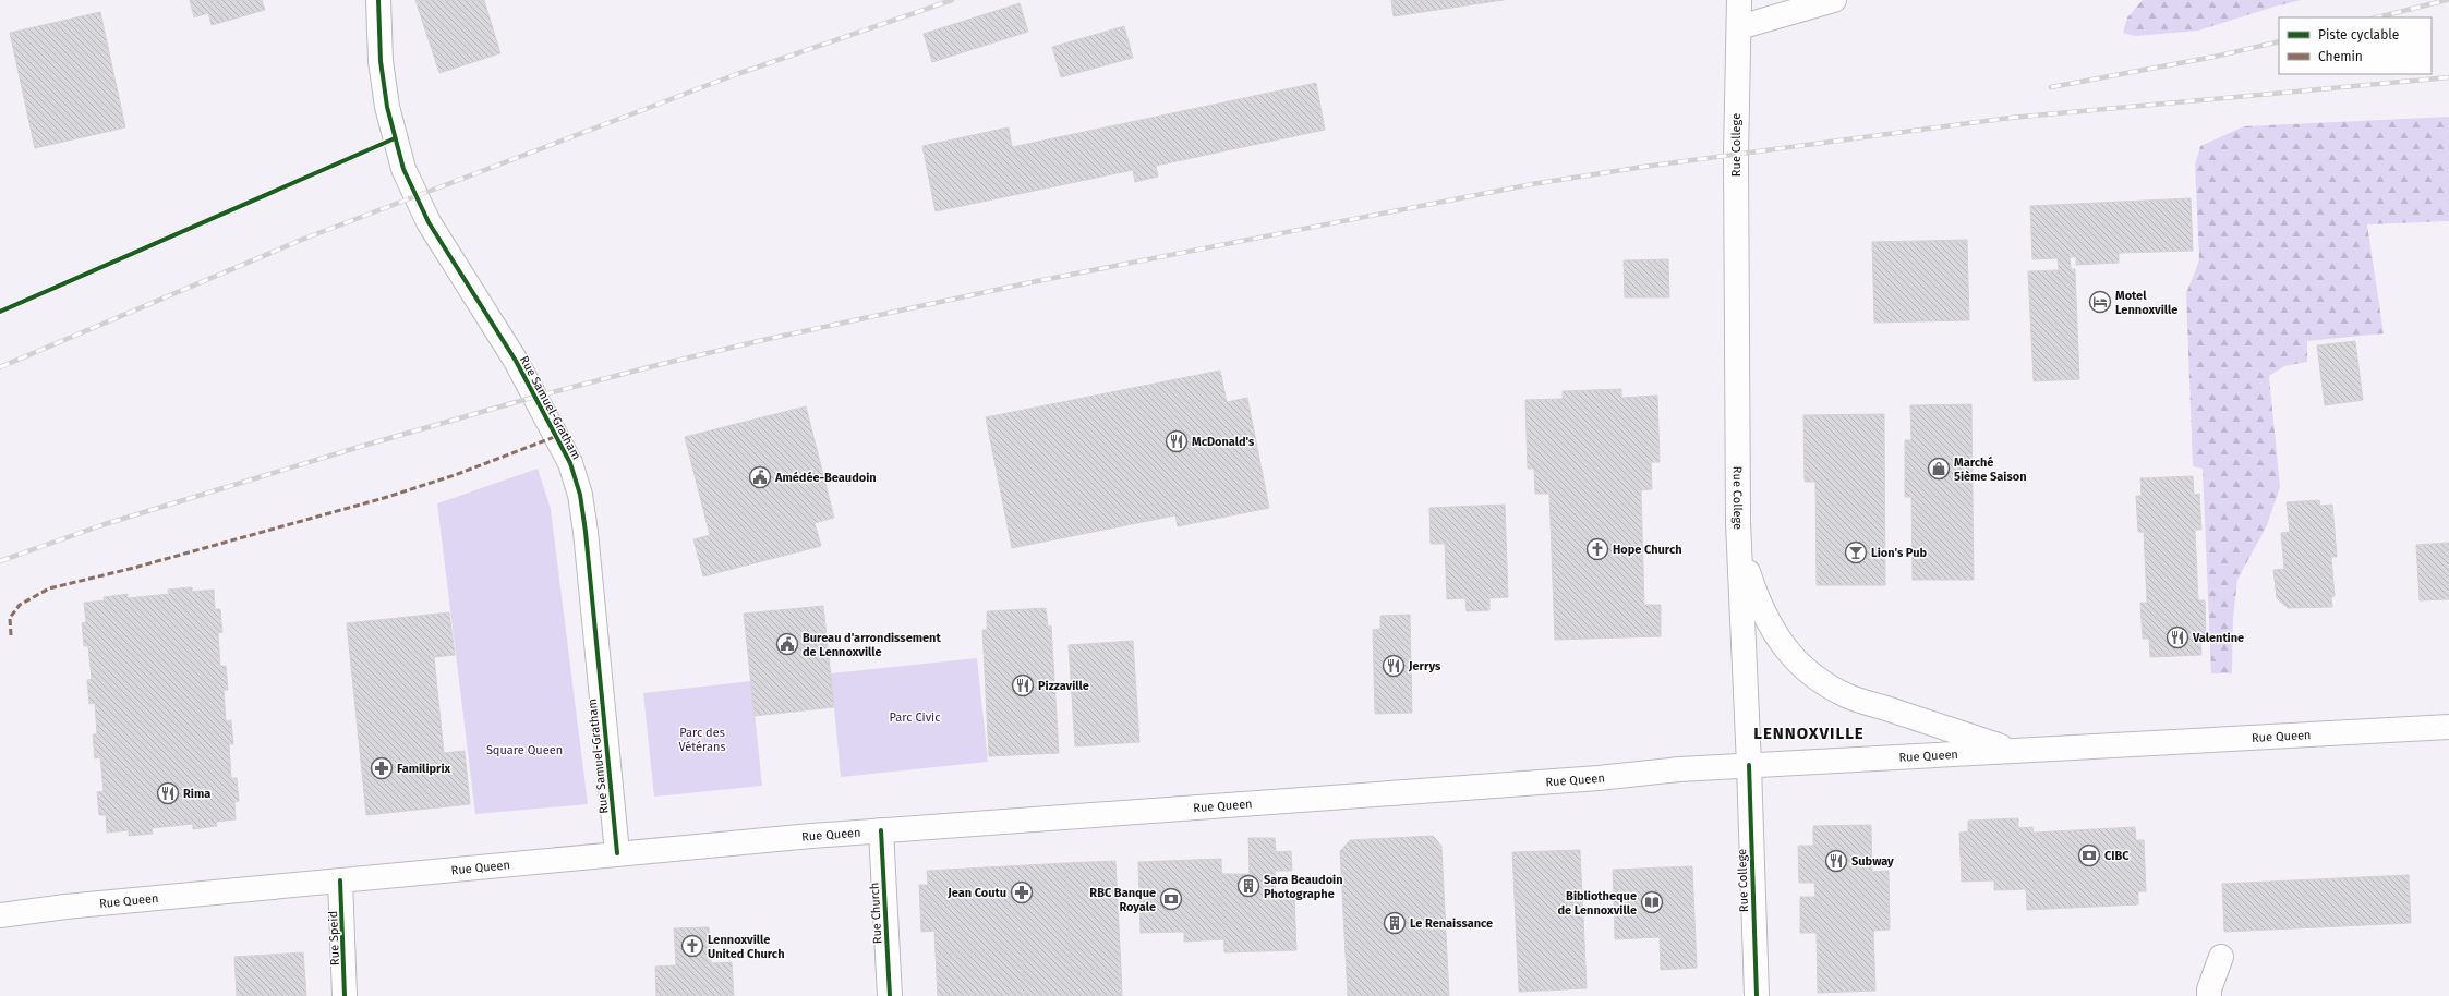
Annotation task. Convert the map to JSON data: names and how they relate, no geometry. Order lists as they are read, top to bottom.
{
  "streets": {
    "main road": [
      "Rue College",
      "Rue Samuel-Gratham",
      "Rue Queen",
      "Rue Church",
      "Rue Speid"
    ]
  },
  "crossings": [
    ["Rue College", "Rue Queen"],
    ["Rue Samuel-Gratham", "Rue Queen"],
    ["Rue Queen", "Rue Church"],
    ["Rue Queen", "Rue Speid"]
  ],
  "districts": ["LENNOXVILLE"],
  "parks": ["Parc Civic", "Parc des Vétérans", "Square Queen"],
  "places": {
    "hotel": ["Motel Lennoxville"],
    "restaurant": [
      "McDonald's",
      "Valentine",
      "Jerrys",
      "Pizzaville",
      "Rima",
      "Subway"
    ],
    "shop": ["Marché 5ième Saison"],
    "public building": ["Amédée-Beaudoin", "Bureau d'arrondissement de Lennoxville"],
    "church": ["Hope Church", "Lennoxville United Church"],
    "bar": ["Lion's Pub"],
    "pharmacy": ["Familiprix", "Jean Coutu"],
    "bank": ["CIBC", "RBC Banque Royale"],
    "building": ["Sara Beaudoin Photographe", "Le Renaissance"],
    "library": ["Bibliotheque de Lennoxville"]
  },
  "legend": ["Piste cyclable", "Chemin"]
}
